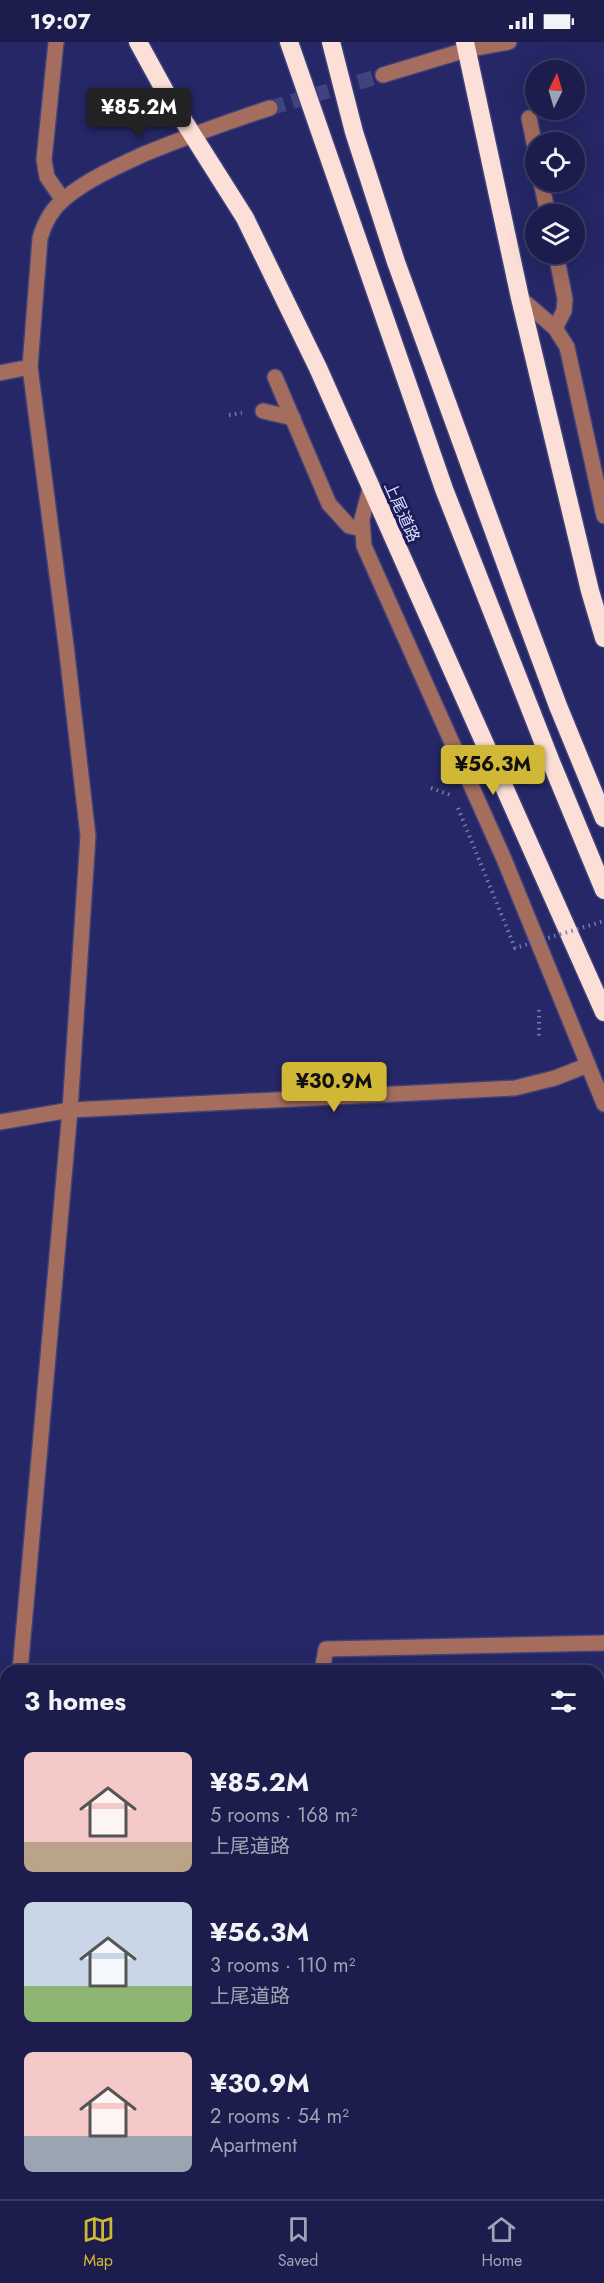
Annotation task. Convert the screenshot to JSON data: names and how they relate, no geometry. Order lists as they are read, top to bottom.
{
  "streets": {
    "highway": ["上尾道路"]
  },
  "north": "top",
  "page": {
    "status": "19:07",
    "price": ["¥85.2M", "¥56.3M", "¥30.9M"],
    "heading": "3 homes",
    "list": [
      {
        "name": "¥85.2M",
        "note": "5 rooms · 168 m² · 上尾道路"
      },
      {
        "name": "¥56.3M",
        "note": "3 rooms · 110 m² · 上尾道路"
      },
      {
        "name": "¥30.9M",
        "note": "2 rooms · 54 m² · Apartment"
      }
    ],
    "tabs": ["Map", "Saved", "Home"]
  }
}
